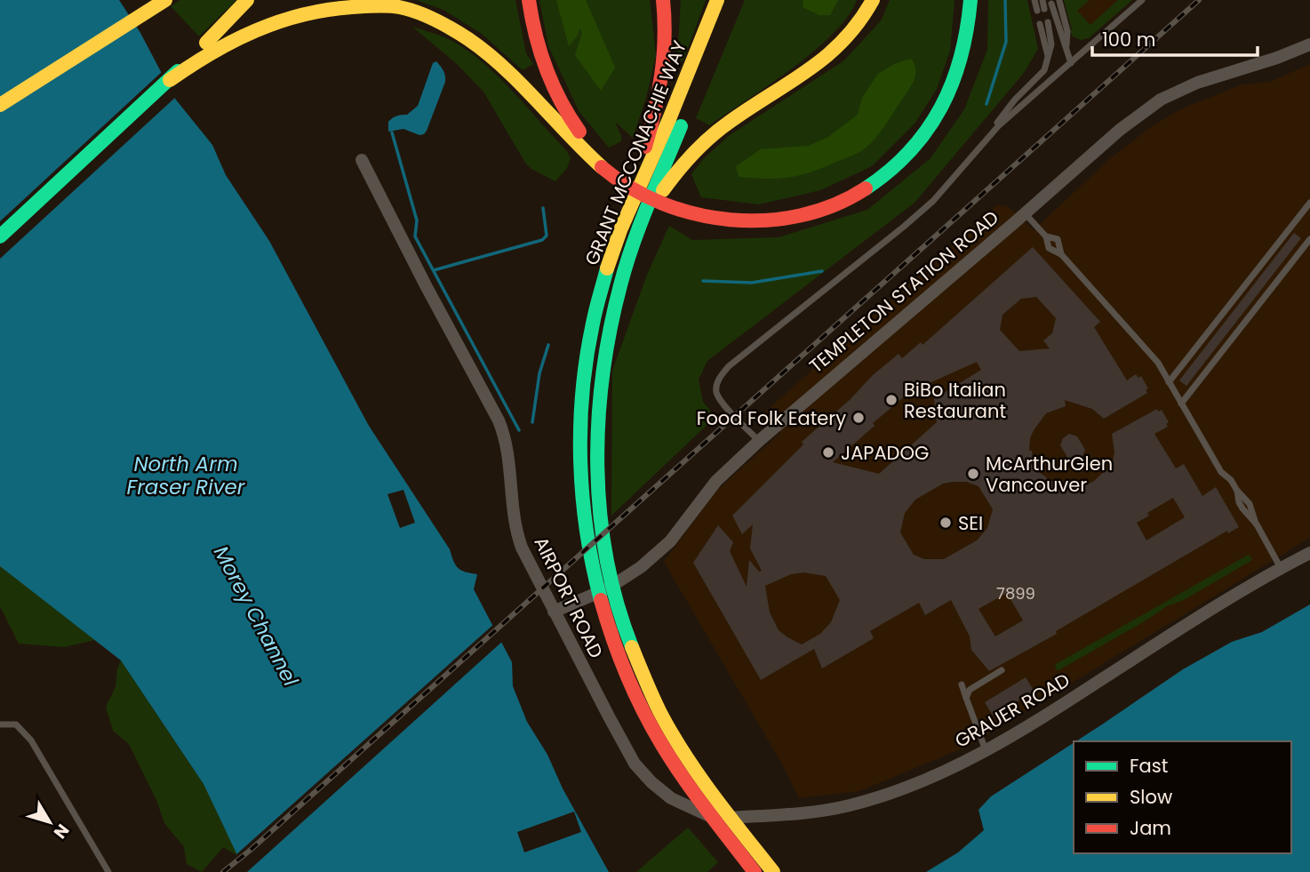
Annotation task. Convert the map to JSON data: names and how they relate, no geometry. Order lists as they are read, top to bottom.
{
  "streets": {
    "main road": ["GRANT MCCONACHIE WAY"],
    "street": ["TEMPLETON STATION ROAD", "AIRPORT ROAD", "GRAUER ROAD"]
  },
  "crossings": [
    ["TEMPLETON STATION ROAD", "AIRPORT ROAD"],
    ["AIRPORT ROAD", "GRAUER ROAD"]
  ],
  "water": ["North Arm Fraser River", "Morey Channel"],
  "places": [
    "BiBo Italian Restaurant",
    "Food Folk Eatery",
    "JAPADOG",
    "McArthurGlen Vancouver",
    "SEI"
  ],
  "house_numbers": ["7899"],
  "legend": ["Fast", "Slow", "Jam"],
  "scale_bar": "100 m",
  "north": "bottom right"
}
